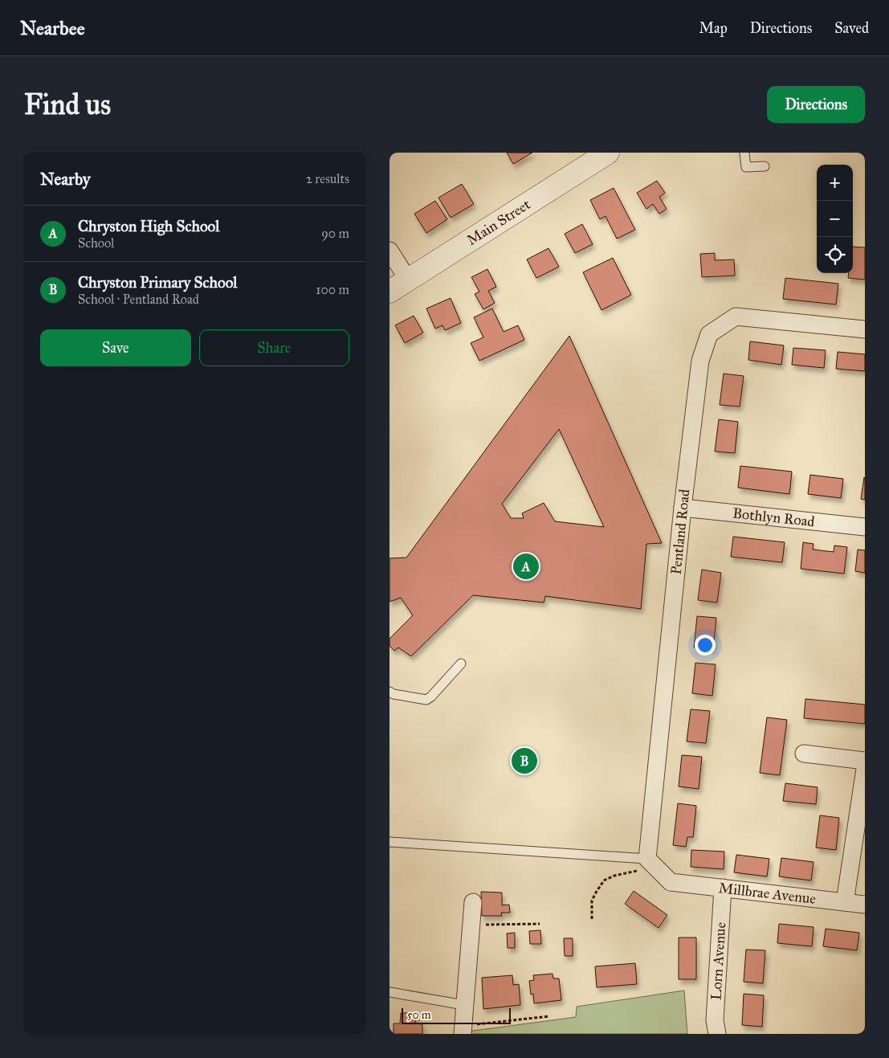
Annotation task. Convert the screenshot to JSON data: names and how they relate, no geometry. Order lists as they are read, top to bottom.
{
  "streets": {
    "street": [
      "Main Street",
      "Bothlyn Road",
      "Pentland Road",
      "Millbrae Avenue",
      "Lorn Avenue"
    ]
  },
  "crossings": [
    ["Bothlyn Road", "Pentland Road"],
    ["Pentland Road", "Millbrae Avenue"],
    ["Millbrae Avenue", "Lorn Avenue"]
  ],
  "scale_bar": "50 m",
  "page": {
    "header": "Nearbee",
    "nav": ["Map", "Directions", "Saved"],
    "buttons": [
      "Directions",
      ["Save", "Share"]
    ],
    "title": "Find us",
    "heading": ["Nearby", "2 results"],
    "map_buttons": ["+", "−"],
    "list": [
      {
        "mark": "A",
        "name": "Chryston High School",
        "note": "School",
        "value": "90 m"
      },
      {
        "mark": "B",
        "name": "Chryston Primary School",
        "note": "School · Pentland Road",
        "value": "100 m"
      }
    ],
    "pins": ["A", "B"],
    "scale": "50 m"
  }
}
